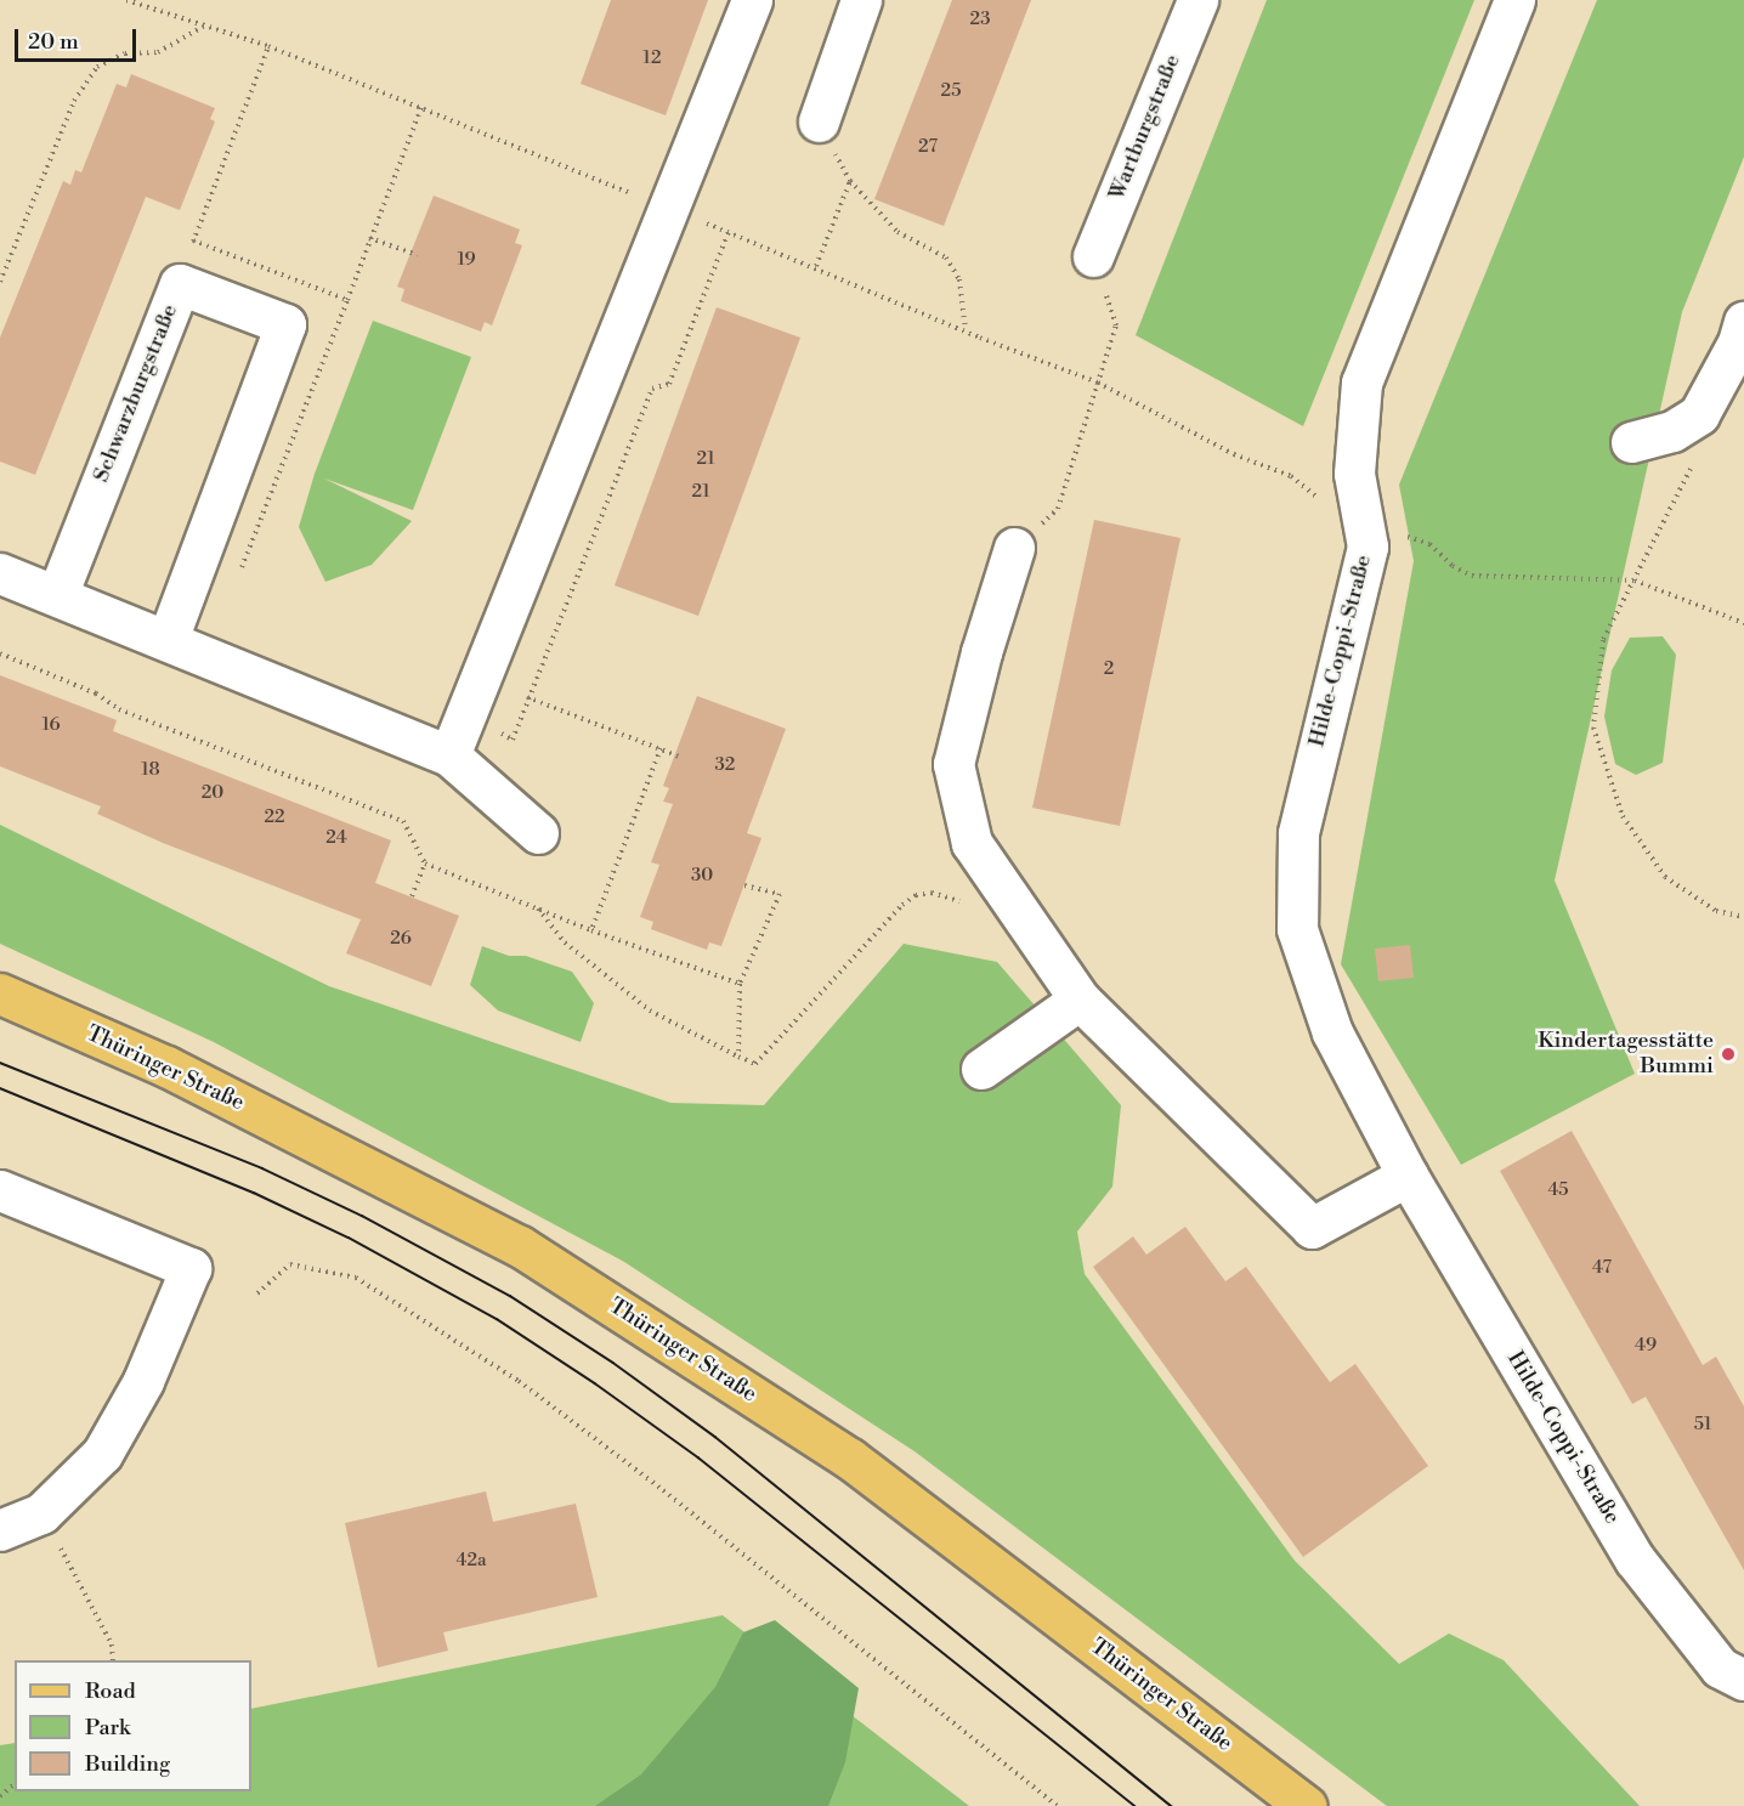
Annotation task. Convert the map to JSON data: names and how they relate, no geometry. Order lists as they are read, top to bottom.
{
  "streets": {
    "main road": ["Thüringer Straße"],
    "street": ["Wartburgstraße", "Schwarzburgstraße", "Hilde-Coppi-Straße"]
  },
  "places": ["Kindertagesstätte Bummi"],
  "house_numbers": [
    "23",
    "12",
    "25",
    "27",
    "19",
    "21",
    "21",
    "2",
    "16",
    "32",
    "18",
    "20",
    "22",
    "24",
    "30",
    "26",
    "45",
    "47",
    "49",
    "51",
    "42a"
  ],
  "legend": ["Road", "Park", "Building"],
  "scale_bar": "20 m"
}
